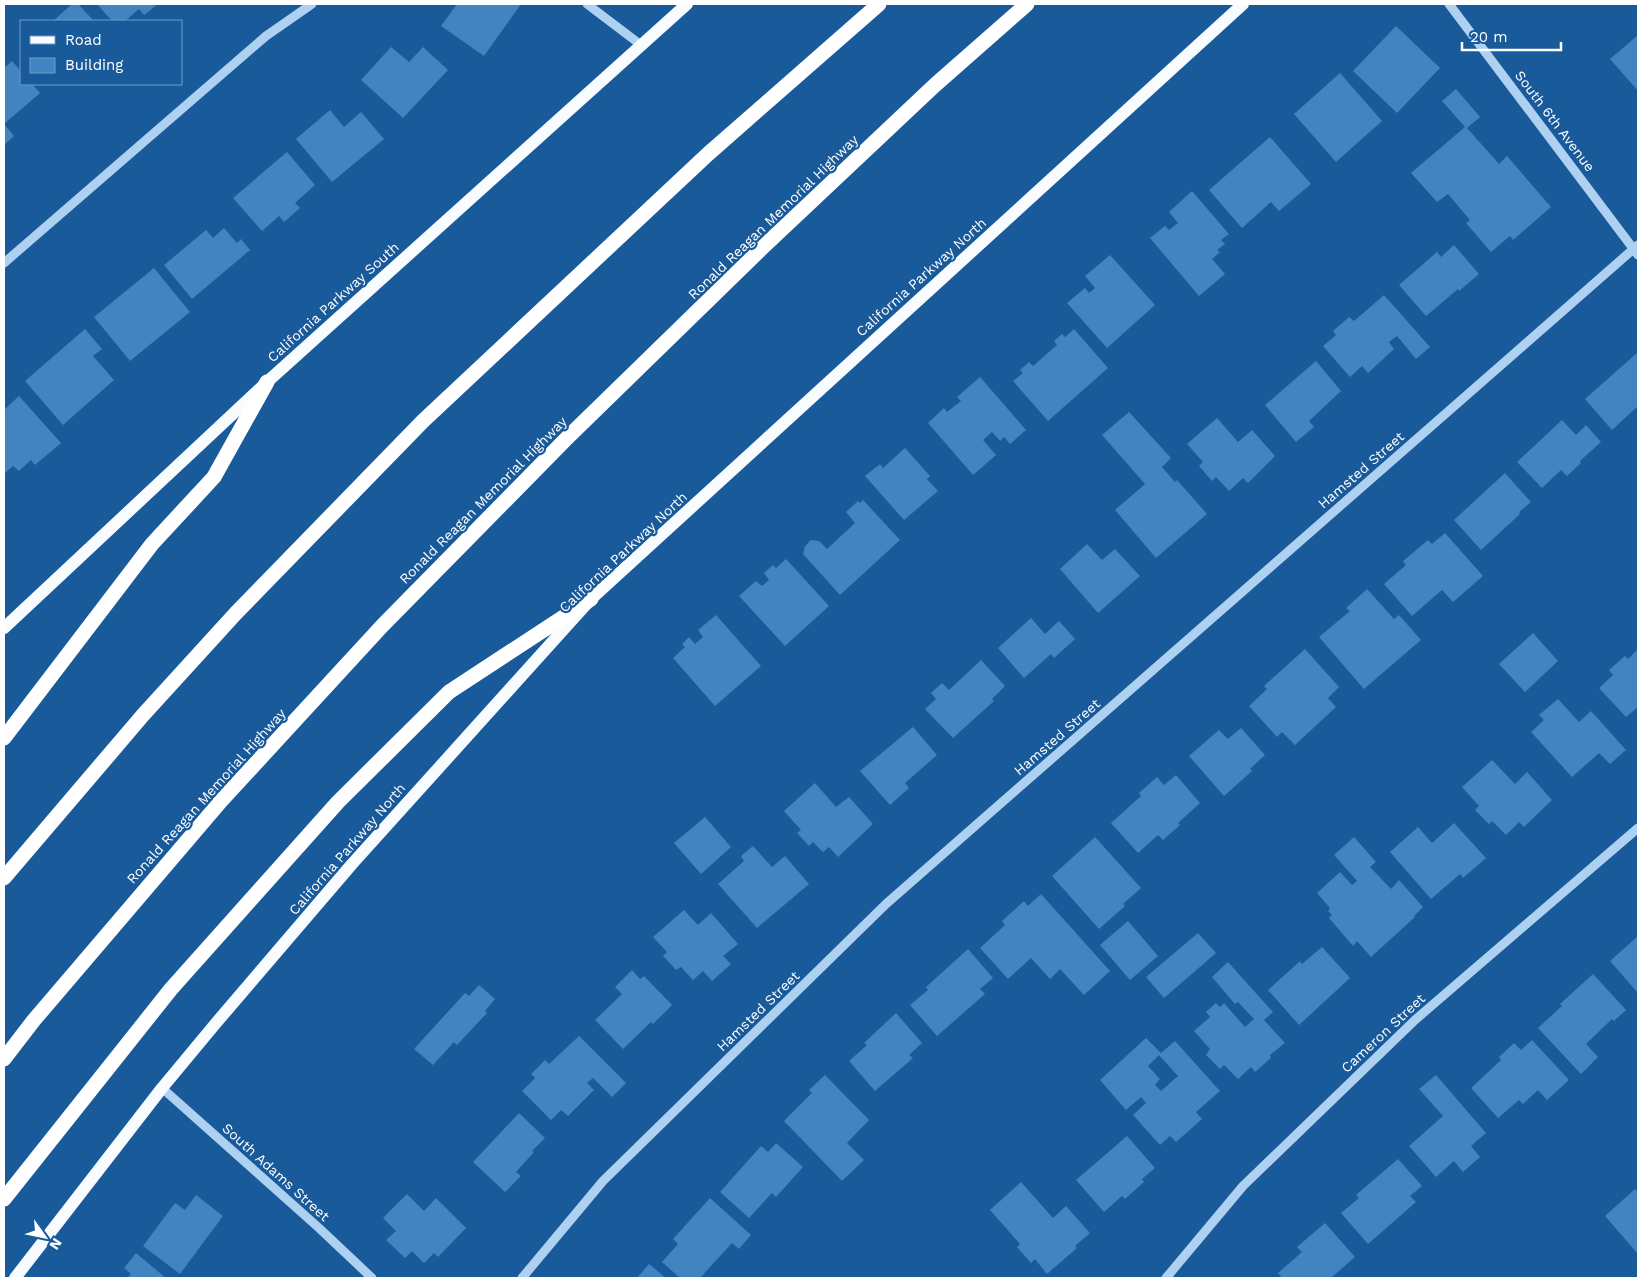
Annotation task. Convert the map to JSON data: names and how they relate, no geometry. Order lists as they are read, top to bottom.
{
  "streets": {
    "highway": ["Ronald Reagan Memorial Highway"],
    "main road": ["California Parkway North", "California Parkway South"],
    "street": [
      "South 6th Avenue",
      "Hamsted Street",
      "Cameron Street",
      "South Adams Street"
    ]
  },
  "crossings": [
    ["South 6th Avenue", "Hamsted Street"],
    ["California Parkway North", "South Adams Street"]
  ],
  "legend": ["Road", "Building"],
  "scale_bar": "20 m",
  "north": "bottom right"
}
